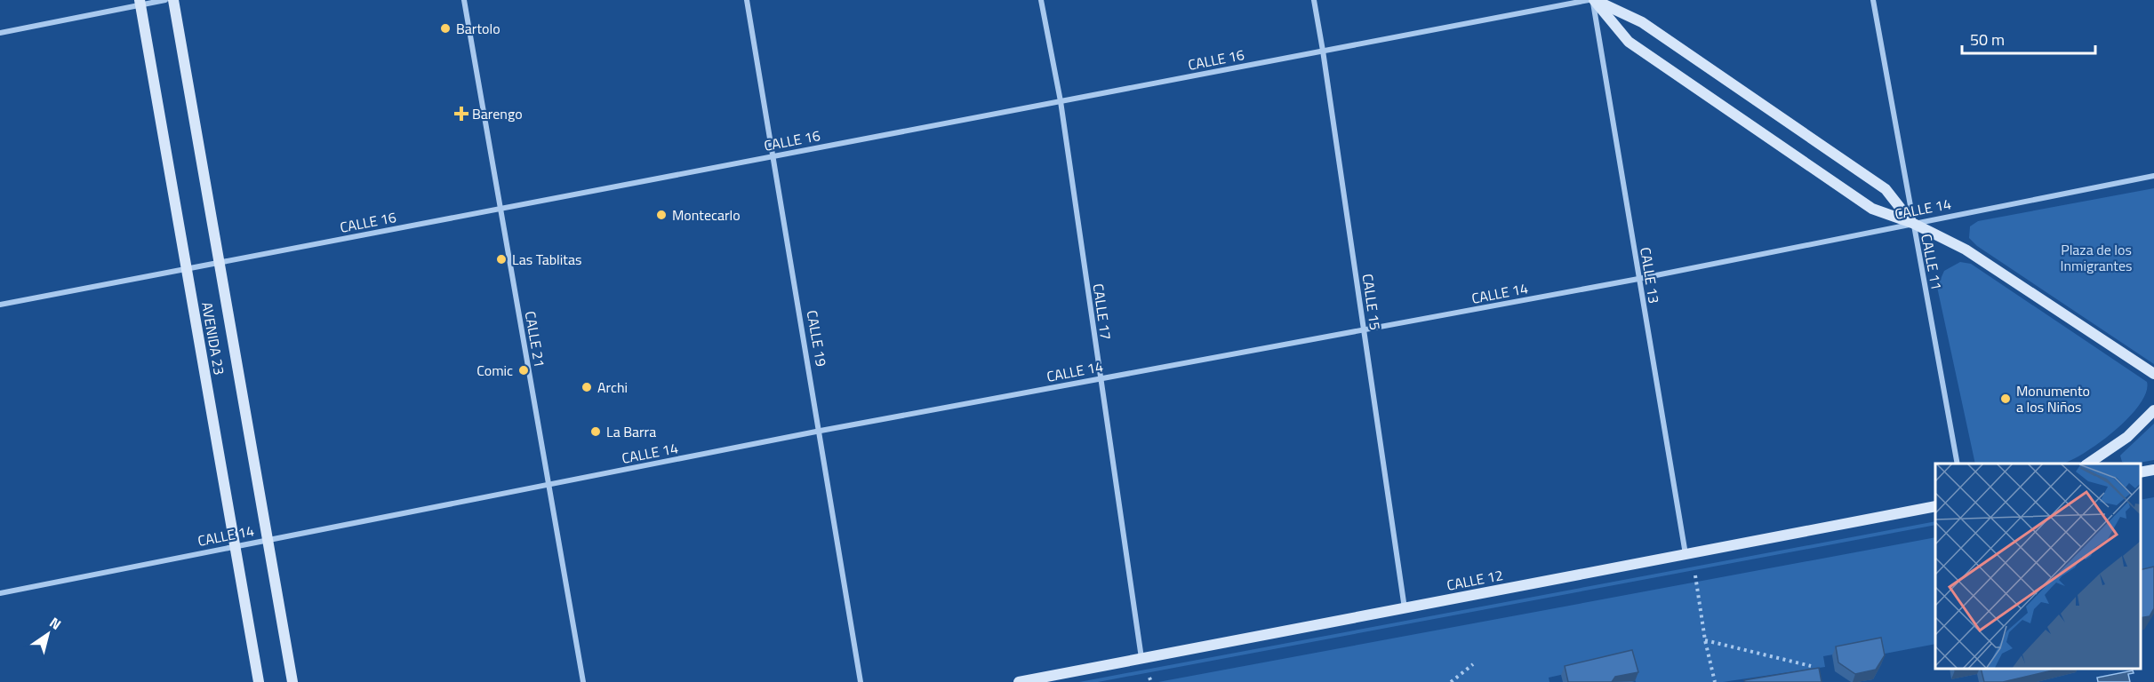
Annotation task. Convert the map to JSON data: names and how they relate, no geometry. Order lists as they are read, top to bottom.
{
  "streets": {
    "main road": ["AVENIDA 23", "CALLE 12"],
    "street": [
      "CALLE 16",
      "CALLE 14",
      "CALLE 11",
      "CALLE 13",
      "CALLE 15",
      "CALLE 17",
      "CALLE 19",
      "CALLE 21"
    ]
  },
  "crossings": [
    ["CALLE 16", "CALLE 15"],
    ["CALLE 16", "CALLE 17"],
    ["CALLE 16", "AVENIDA 23"],
    ["CALLE 16", "CALLE 19"],
    ["CALLE 16", "CALLE 21"],
    ["CALLE 14", "CALLE 11"],
    ["CALLE 14", "CALLE 13"],
    ["CALLE 14", "CALLE 15"],
    ["CALLE 14", "CALLE 17"],
    ["CALLE 14", "AVENIDA 23"],
    ["CALLE 14", "CALLE 19"],
    ["CALLE 14", "CALLE 21"],
    ["CALLE 13", "CALLE 12"],
    ["CALLE 15", "CALLE 12"],
    ["CALLE 17", "CALLE 12"]
  ],
  "parks": ["Plaza de los Inmigrantes"],
  "places": {
    "other": [
      "Bartolo",
      "Montecarlo",
      "Las Tablitas",
      "Comic",
      "Archi",
      "Monumento a los Niños",
      "La Barra"
    ],
    "health": ["Barengo"]
  },
  "scale_bar": "50 m",
  "north": "top right"
}
